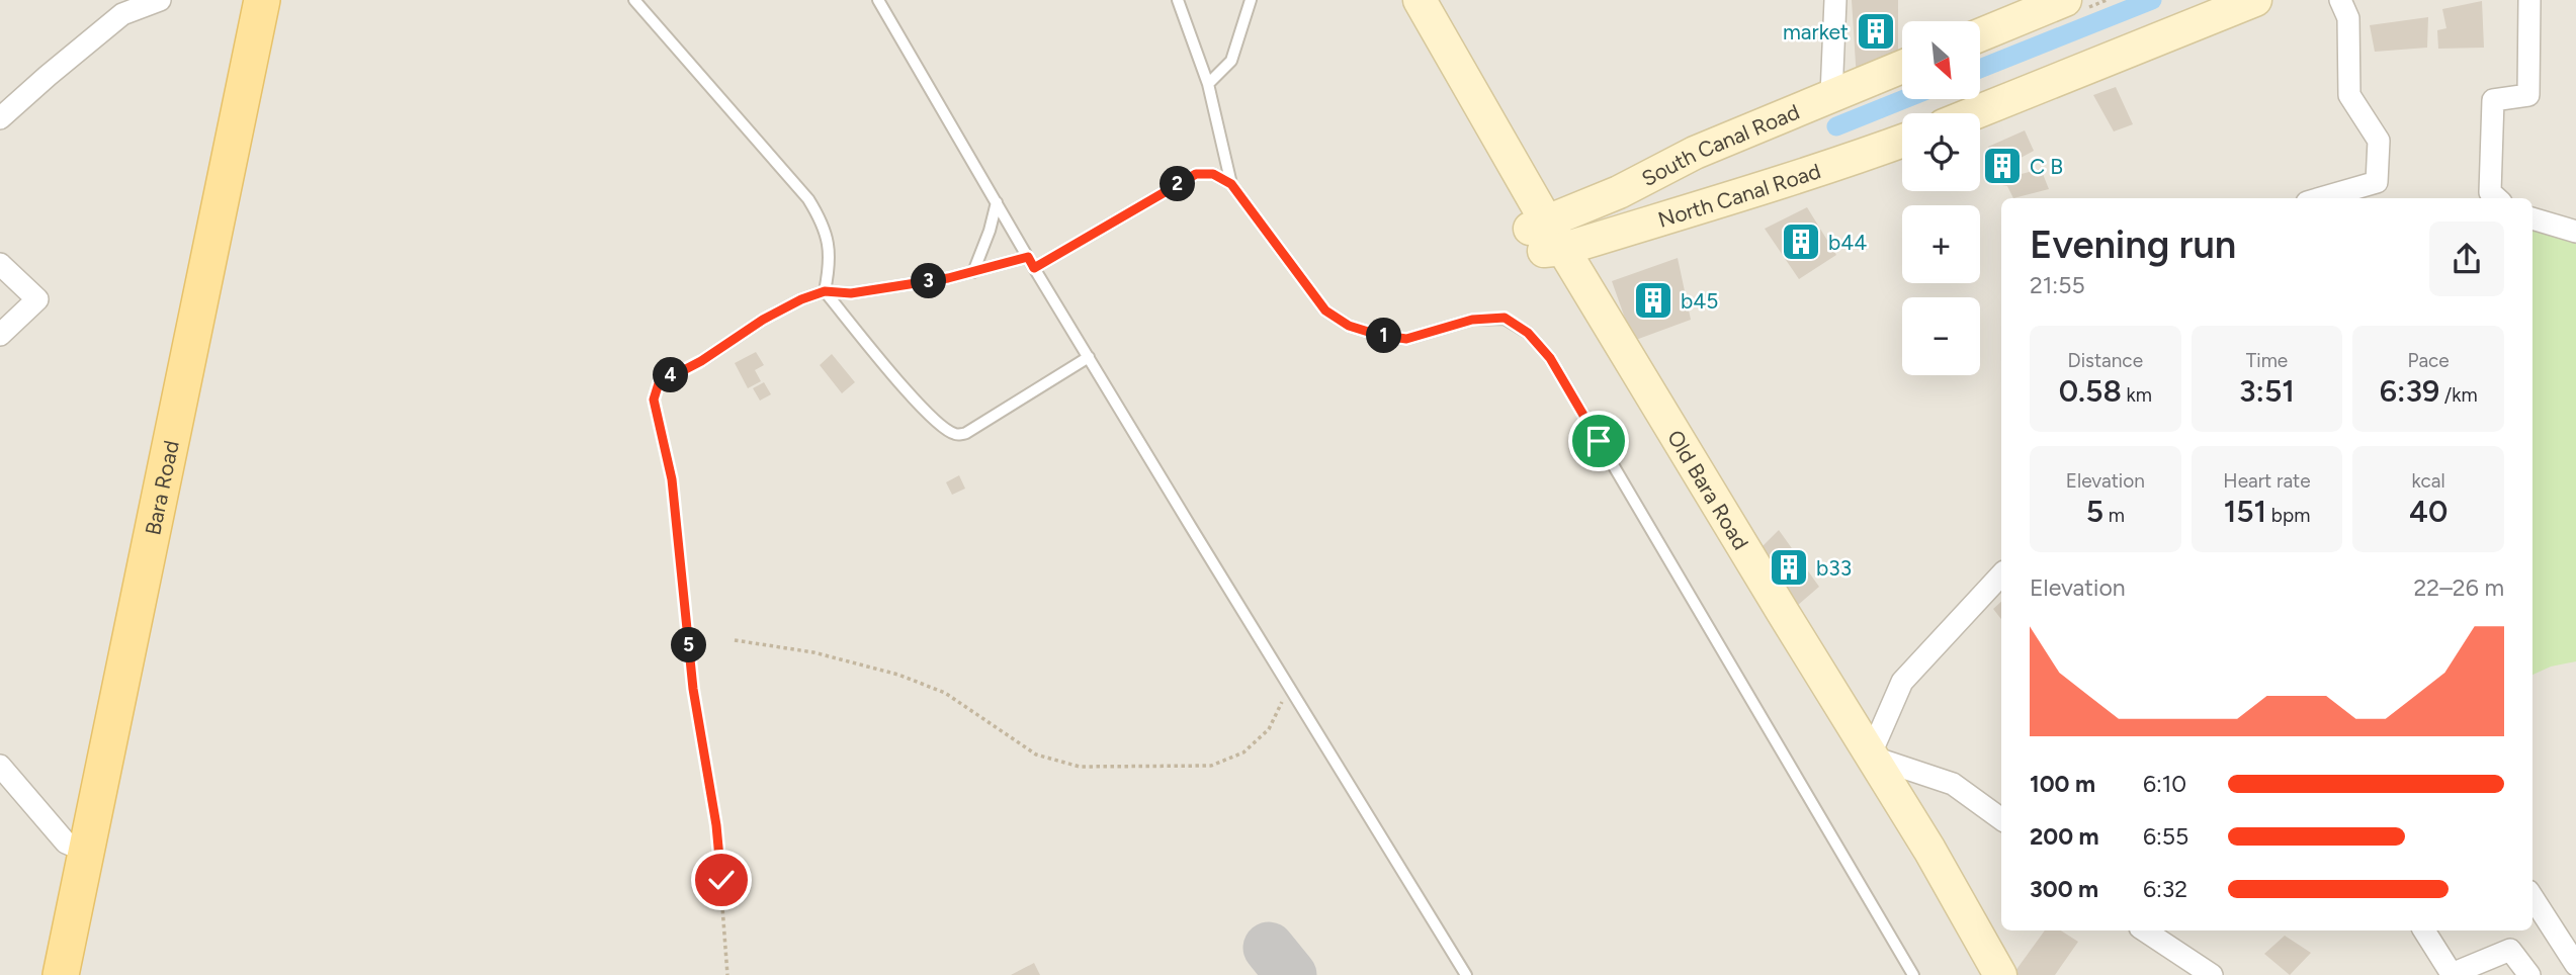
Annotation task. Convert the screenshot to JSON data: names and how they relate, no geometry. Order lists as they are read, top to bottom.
{
  "streets": {
    "main road": [
      "South Canal Road",
      "North Canal Road",
      "Bara Road",
      "Old Bara Road"
    ]
  },
  "crossings": [
    ["South Canal Road", "North Canal Road"],
    ["South Canal Road", "Old Bara Road"],
    ["North Canal Road", "Old Bara Road"]
  ],
  "places": {
    "building": [
      "market",
      "C B",
      "b44",
      "b45",
      "b33"
    ]
  },
  "north": "bottom right",
  "page": {
    "map_buttons": ["+", "−"],
    "pins": [
      "2",
      "3",
      "1",
      "4",
      "5"
    ],
    "heading": ["Evening run", "21:55"],
    "stats": [
      ["Distance", "0.58 km"],
      ["Time", "3:51"],
      ["Pace", "6:39 /km"],
      ["Elevation", "5 m"],
      ["Heart rate", "151 bpm"],
      ["kcal", "40"]
    ],
    "chart": ["Elevation", "22–26 m"],
    "list": [
      {
        "name": "100 m",
        "note": "6:10"
      },
      {
        "name": "200 m",
        "note": "6:55"
      },
      {
        "name": "300 m",
        "note": "6:32"
      }
    ]
  }
}
